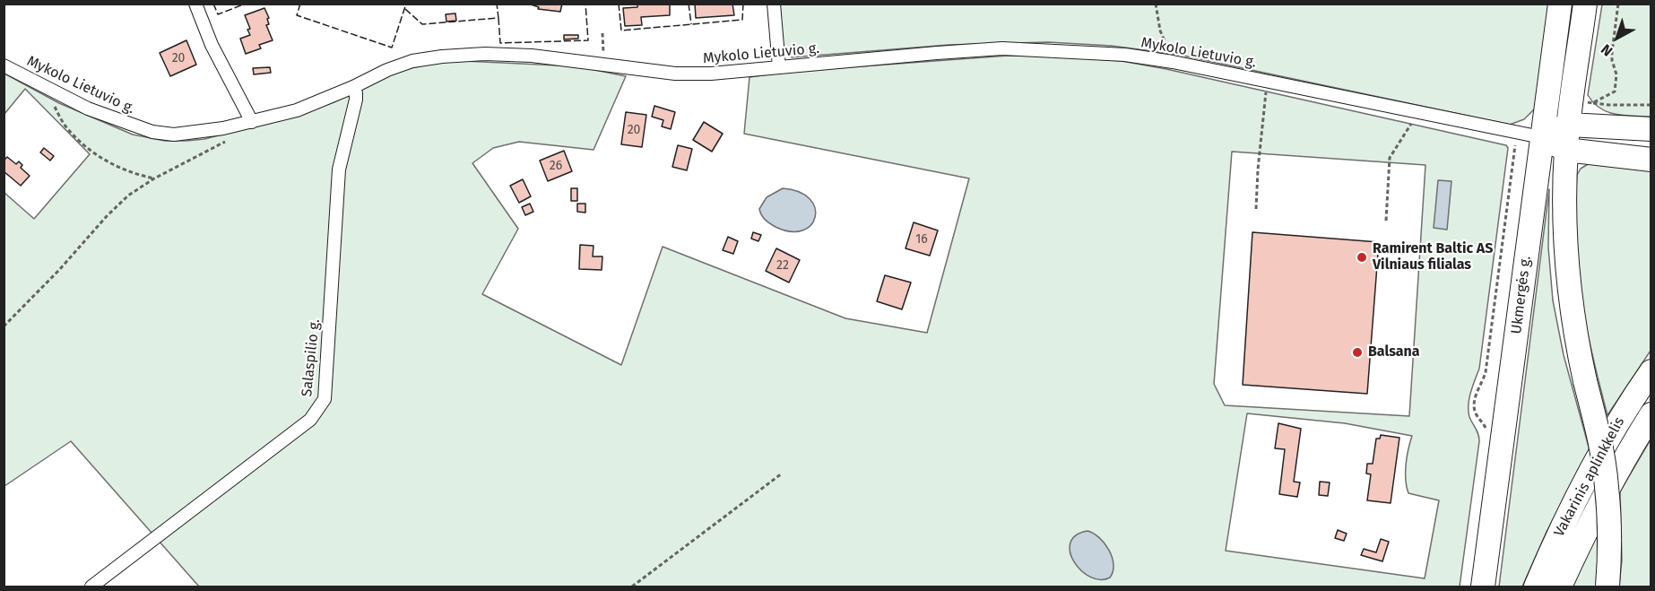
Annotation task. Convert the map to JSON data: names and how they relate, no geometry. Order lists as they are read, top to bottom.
{
  "streets": {
    "highway": ["Ukmergės g.", "Vakarinis aplinkkelis"],
    "street": ["Mykolo Lietuvio g.", "Salaspilio g."]
  },
  "crossings": [
    ["Mykolo Lietuvio g.", "Ukmergės g."],
    ["Mykolo Lietuvio g.", "Salaspilio g."]
  ],
  "places": ["Ramirent Baltic AS Vilniaus filialas", "Balsana"],
  "house_numbers": [
    "20",
    "20",
    "26",
    "16",
    "22"
  ],
  "north": "bottom left"
}
